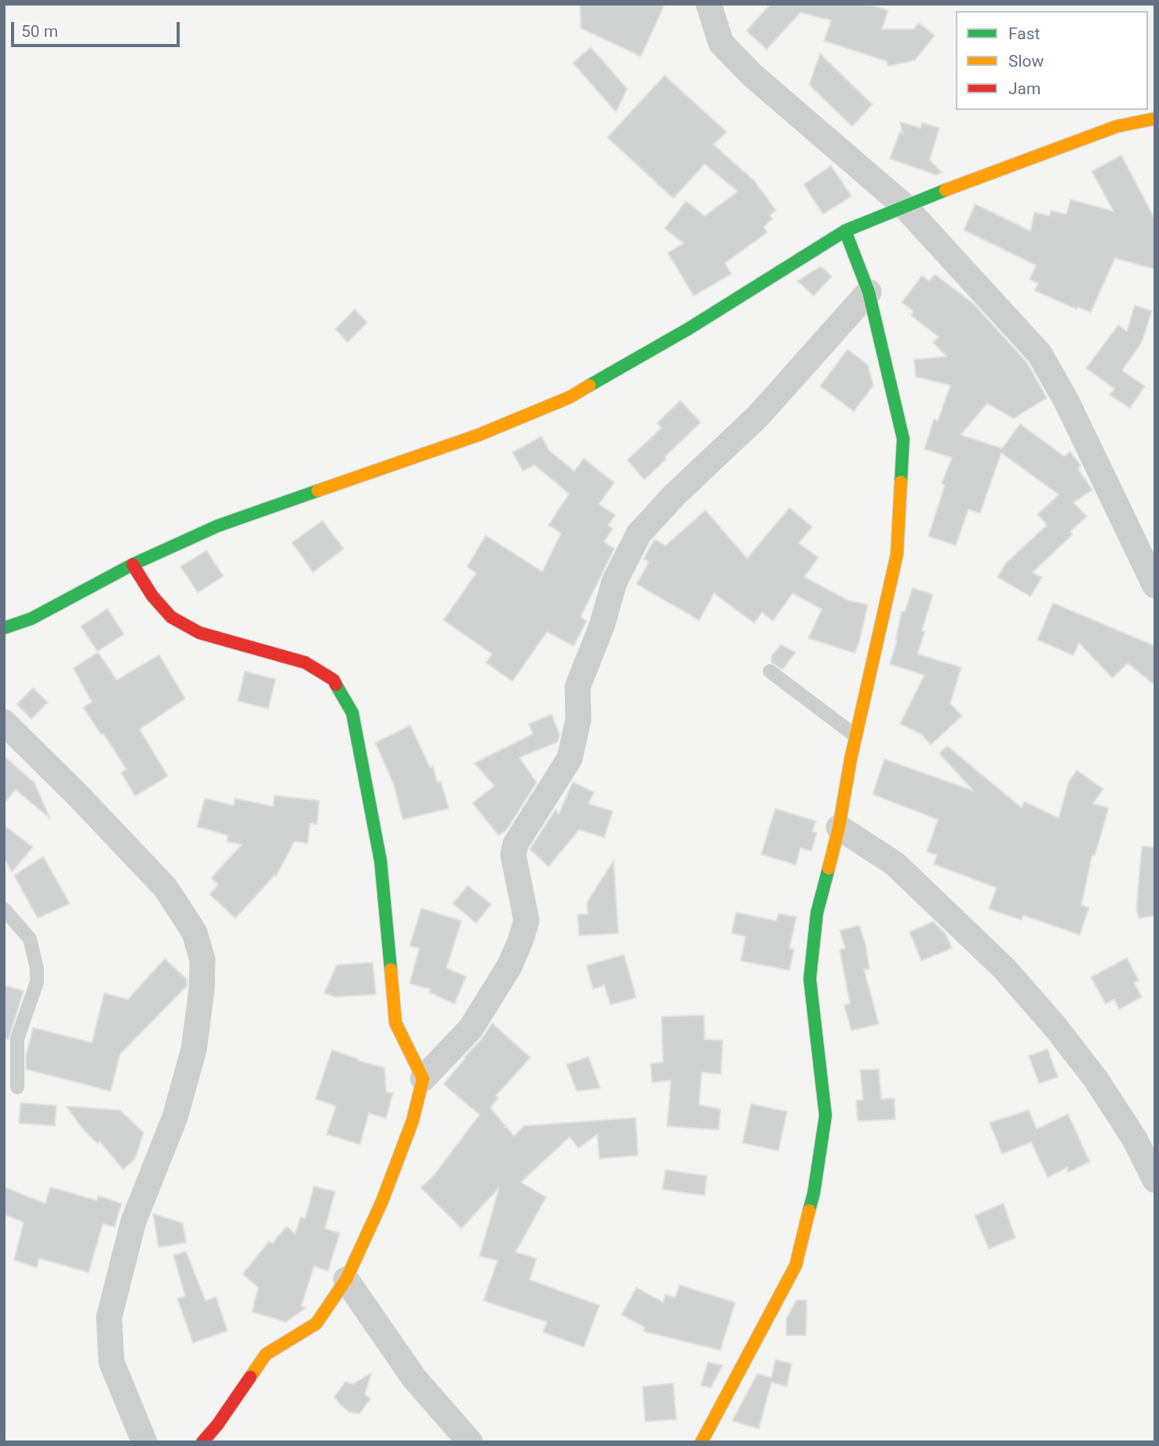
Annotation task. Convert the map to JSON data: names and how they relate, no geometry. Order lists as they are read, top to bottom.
{
  "legend": ["Fast", "Slow", "Jam"],
  "scale_bar": "50 m"
}
